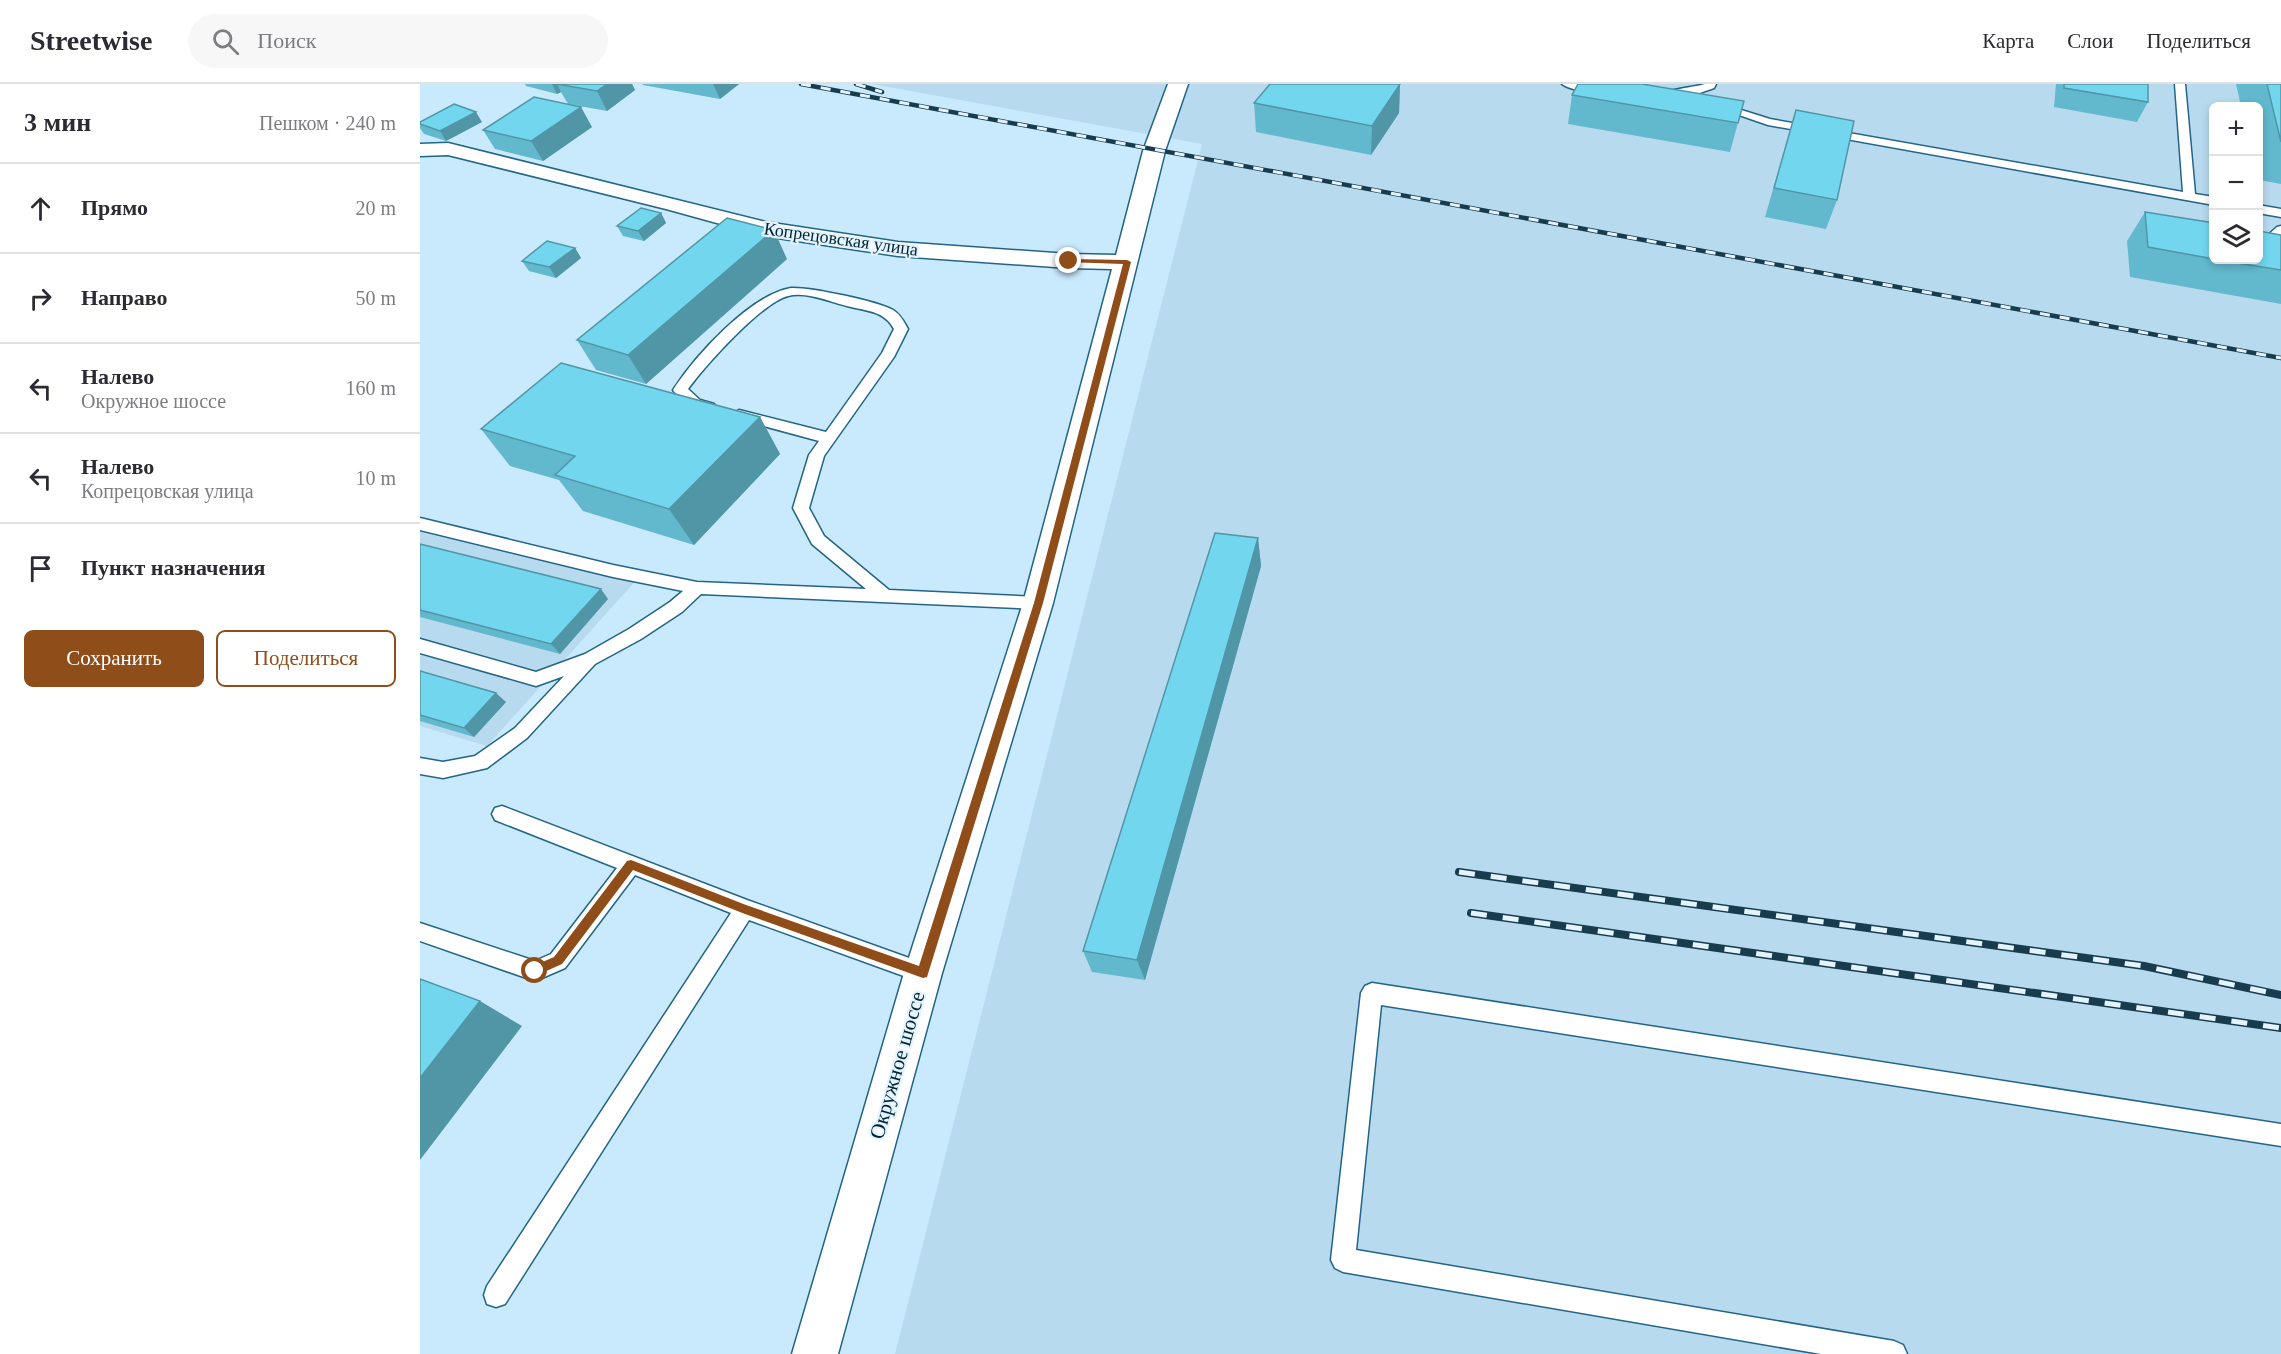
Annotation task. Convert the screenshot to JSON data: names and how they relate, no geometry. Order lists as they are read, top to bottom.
{
  "streets": {
    "street": ["Копрецовская улица", "Окружное шоссе"]
  },
  "crossings": [
    ["Копрецовская улица", "Окружное шоссе"]
  ],
  "page": {
    "header": "Streetwise",
    "search": "Поиск",
    "nav": ["Карта", "Слои", "Поделиться"],
    "heading": ["3 мин", "Пешком · 240 m"],
    "map_buttons": ["+", "−"],
    "list": [
      ["Прямо", "20 m"],
      ["Направо", "50 m"],
      ["Налево", "Окружное шоссе", "160 m"],
      ["Налево", "Копрецовская улица", "10 m"],
      "Пункт назначения"
    ],
    "buttons": ["Сохранить", "Поделиться"]
  }
}
